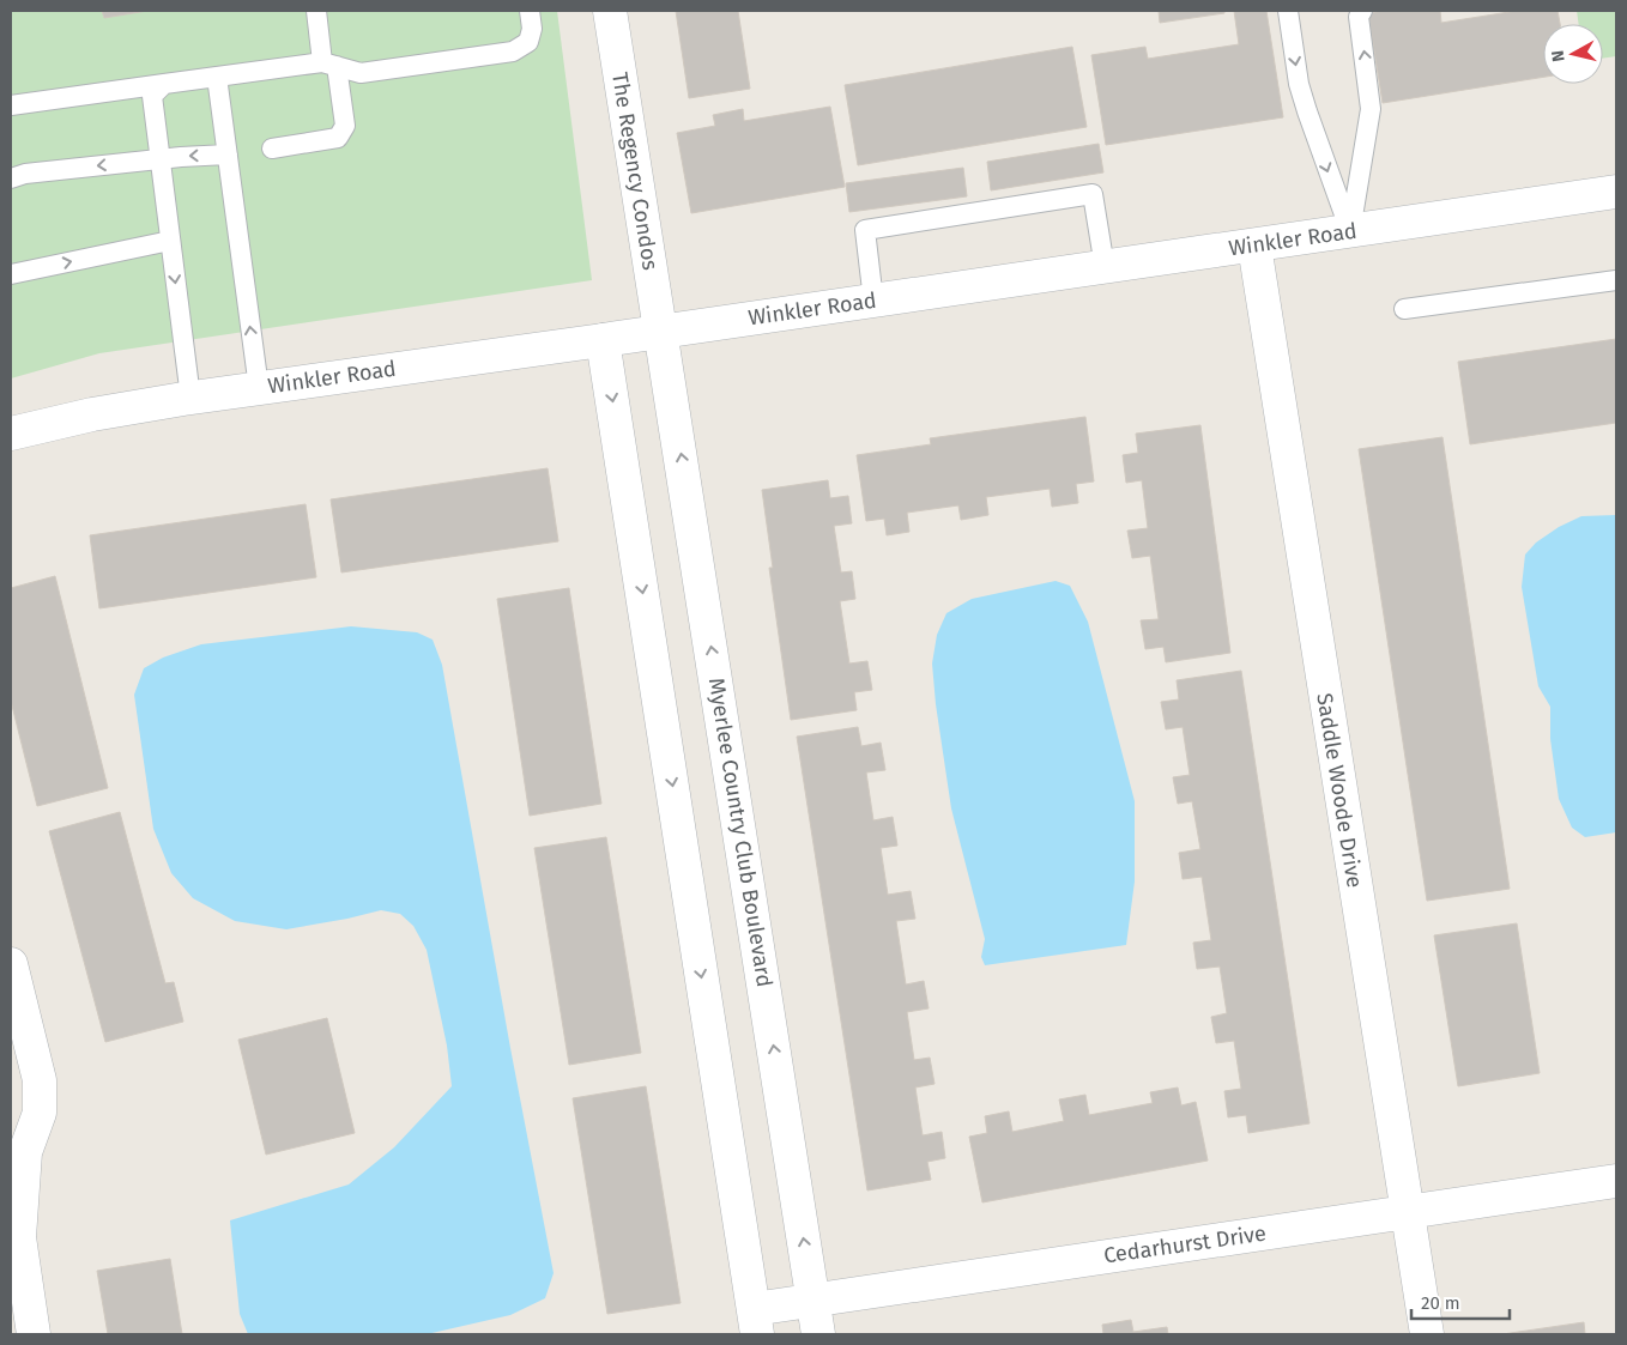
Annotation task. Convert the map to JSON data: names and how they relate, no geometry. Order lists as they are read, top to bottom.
{
  "streets": {
    "street": [
      "The Regency Condos",
      "Winkler Road",
      "Saddle Woode Drive",
      "Myerlee Country Club Boulevard",
      "Cedarhurst Drive"
    ]
  },
  "crossings": [
    ["The Regency Condos", "Winkler Road"],
    ["The Regency Condos", "Myerlee Country Club Boulevard"],
    ["Winkler Road", "Saddle Woode Drive"],
    ["Winkler Road", "Myerlee Country Club Boulevard"],
    ["Saddle Woode Drive", "Cedarhurst Drive"],
    ["Myerlee Country Club Boulevard", "Cedarhurst Drive"]
  ],
  "scale_bar": "20 m",
  "north": "left"
}
